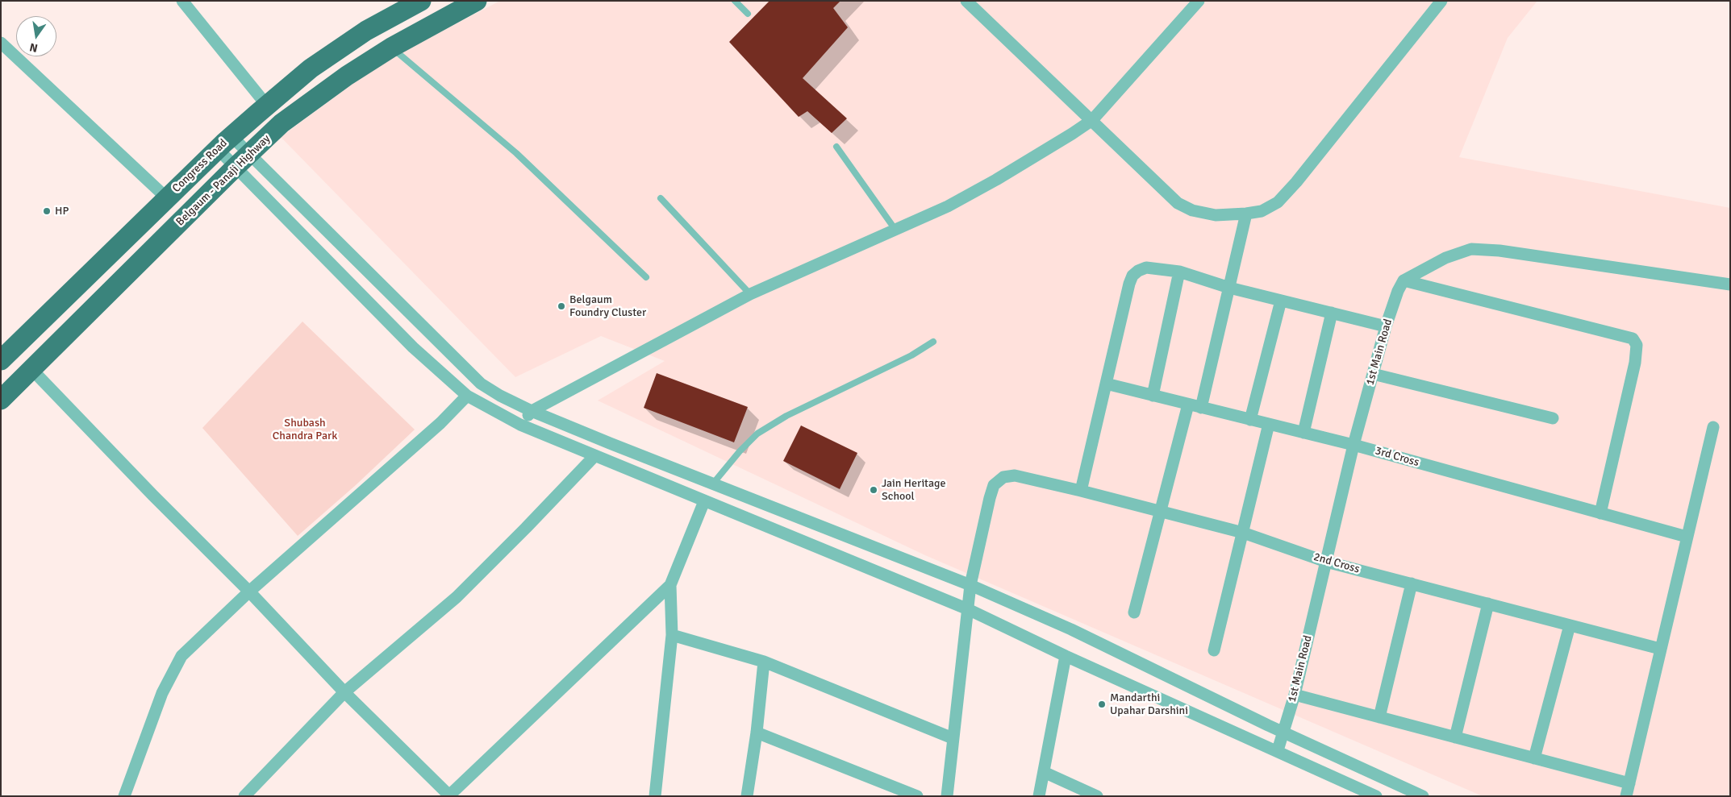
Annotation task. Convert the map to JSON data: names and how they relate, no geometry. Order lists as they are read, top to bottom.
{
  "streets": {
    "highway": ["Congress Road", "Belgaum - Panaji Highway"],
    "street": ["1st Main Road", "3rd Cross", "2nd Cross"]
  },
  "crossings": [
    ["1st Main Road", "3rd Cross"],
    ["1st Main Road", "2nd Cross"]
  ],
  "parks": ["Shubash Chandra Park"],
  "places": [
    "HP",
    "Belgaum Foundry Cluster",
    "Jain Heritage School",
    "Mandarthi Upahar Darshini"
  ],
  "north": "bottom"
}
